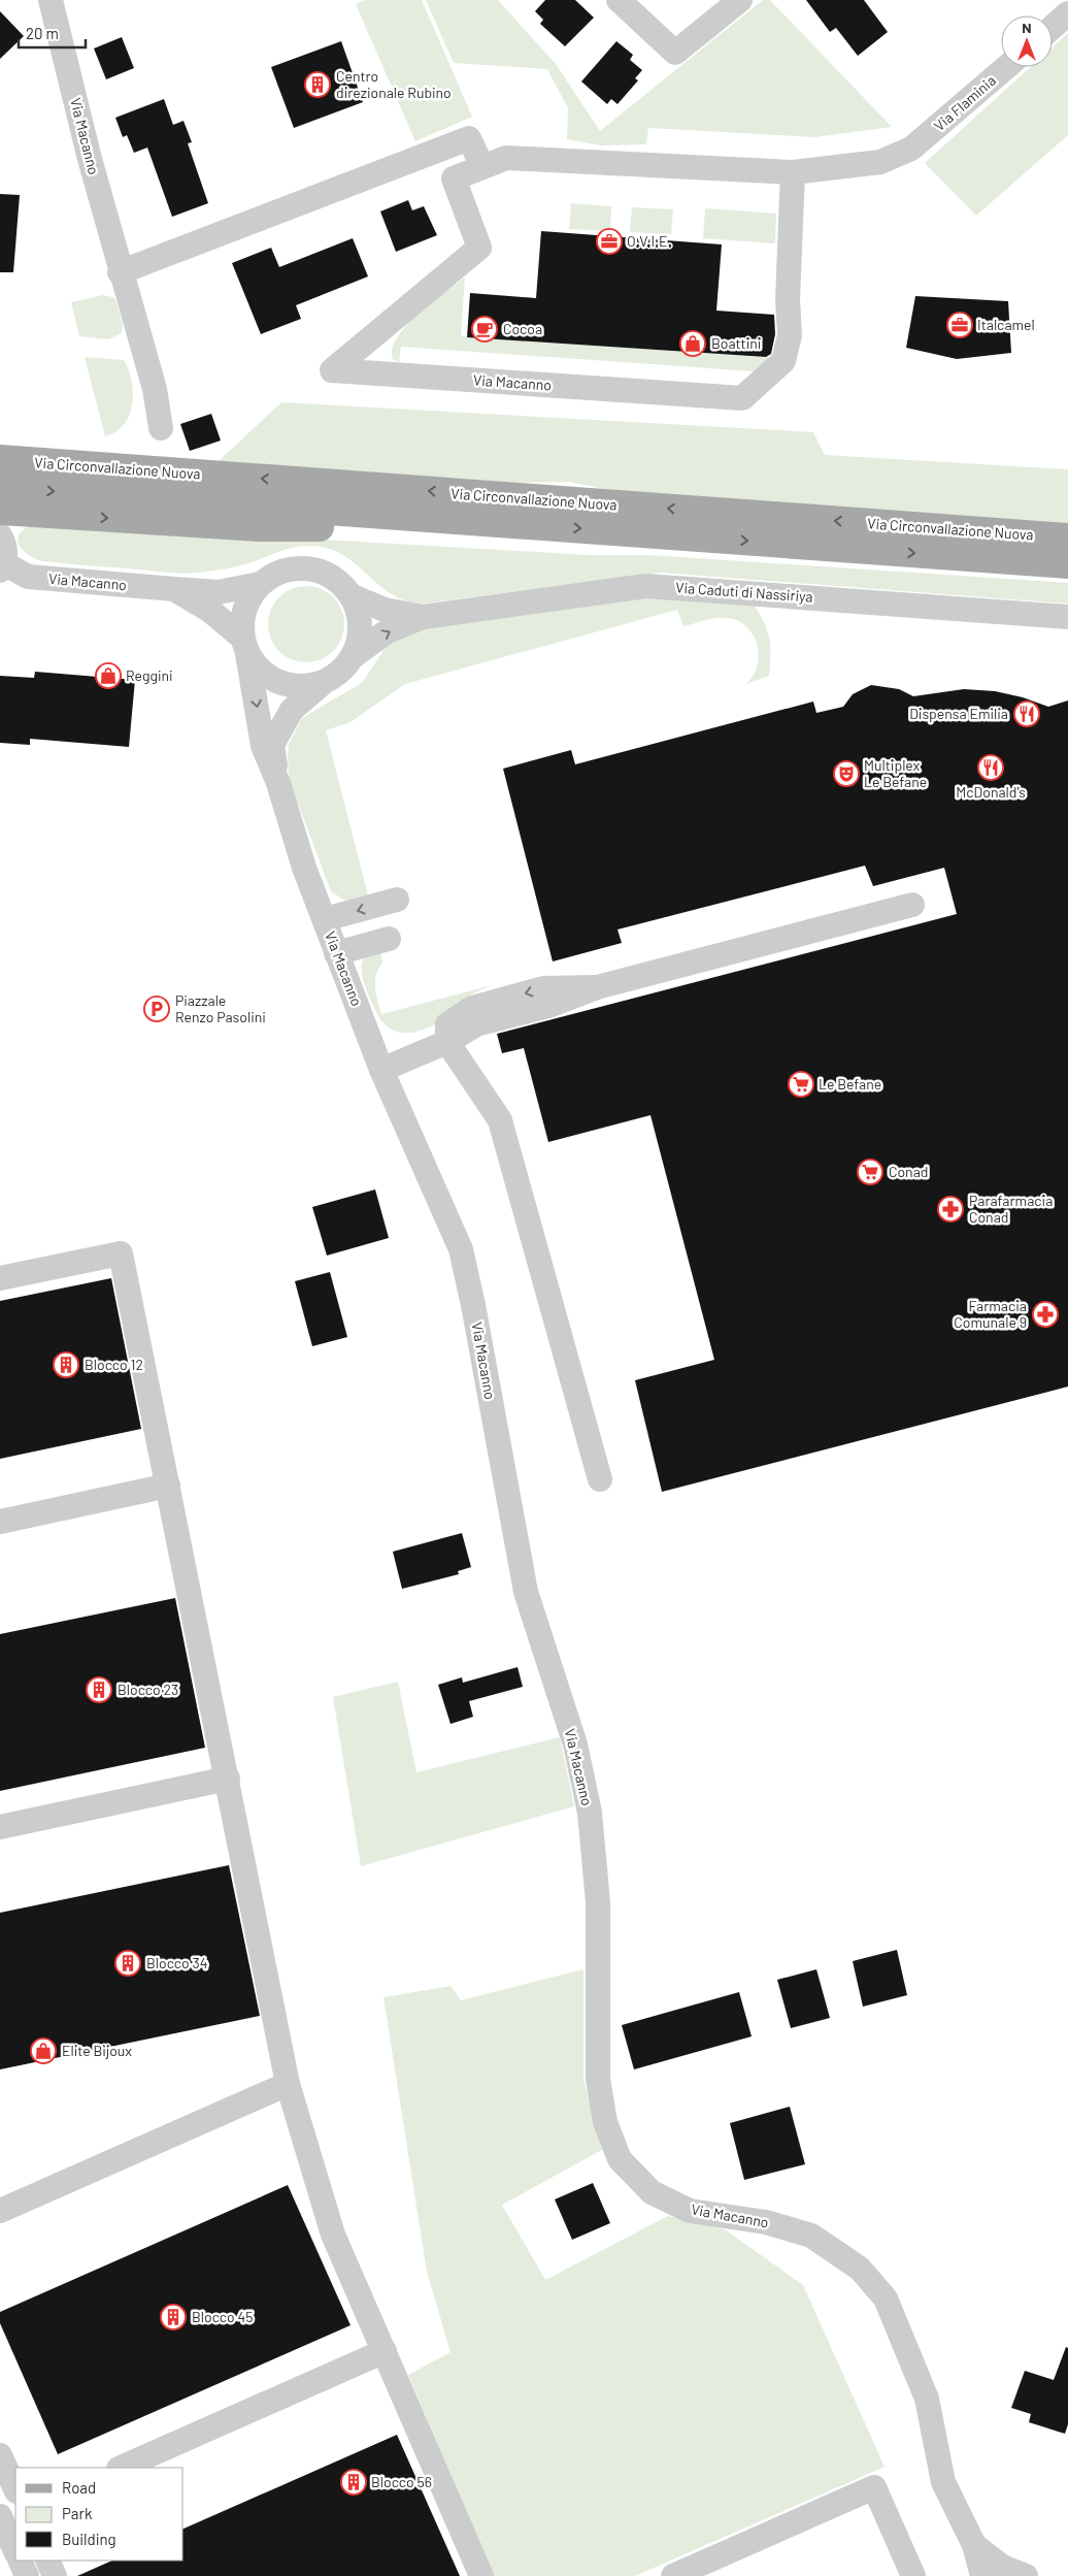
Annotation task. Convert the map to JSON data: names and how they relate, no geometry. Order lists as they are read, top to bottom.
{
  "streets": {
    "main road": ["Via Circonvallazione Nuova"],
    "street": ["Via Flaminia", "Via Macanno", "Via Caduti di Nassiriya"]
  },
  "crossings": [
    ["Via Flaminia", "Via Macanno"],
    ["Via Macanno", "Via Caduti di Nassiriya"]
  ],
  "places": {
    "building": [
      "Centro direzionale Rubino",
      "Blocco 12",
      "Blocco 23",
      "Blocco 34",
      "Blocco 45",
      "Blocco 56"
    ],
    "office": ["O.V.I.E.", "Italcamel"],
    "cafe": ["Cocoa"],
    "shop": ["Boattini", "Reggini", "Elite Bijoux"],
    "restaurant": ["Dispensa Emilia", "McDonald's"],
    "theatre": ["Multiplex Le Befane"],
    "parking": ["Piazzale Renzo Pasolini"],
    "supermarket": ["Le Befane", "Conad"],
    "pharmacy": ["Parafarmacia Conad", "Farmacia Comunale 9"]
  },
  "legend": ["Road", "Park", "Building"],
  "scale_bar": "20 m",
  "north": "top"
}
